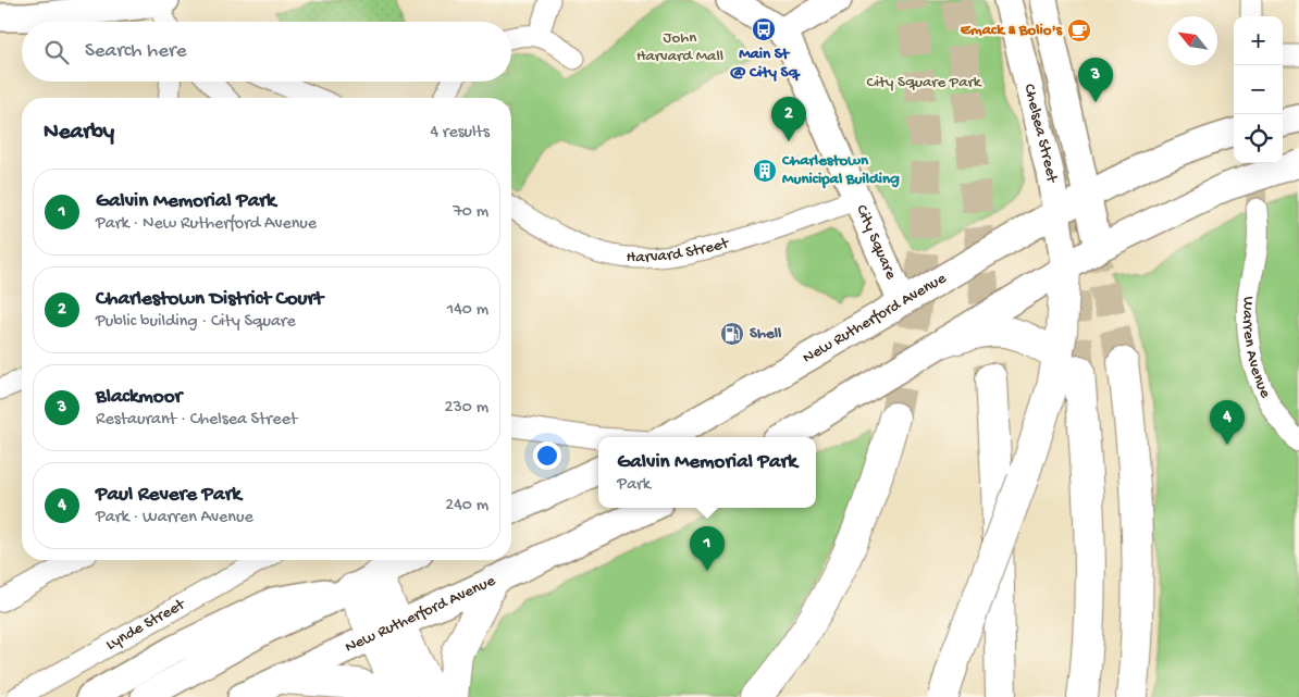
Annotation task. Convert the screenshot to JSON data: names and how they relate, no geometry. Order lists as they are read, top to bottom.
{
  "streets": {
    "main road": ["Chelsea Street", "City Square", "New Rutherford Avenue"],
    "street": ["Harvard Street", "Warren Avenue", "Lynde Street"]
  },
  "crossings": [
    ["Chelsea Street", "New Rutherford Avenue"],
    ["City Square", "Harvard Street"],
    ["City Square", "New Rutherford Avenue"]
  ],
  "parks": ["John Harvard Mall", "City Square Park"],
  "places": {
    "bus stop": ["Main St @ City Sq"],
    "cafe": ["Emack & Bolio's"],
    "building": ["Charlestown Municipal Building"],
    "fuel station": ["Shell"]
  },
  "north": "top left",
  "page": {
    "map_buttons": ["+", "−"],
    "search": "Search here",
    "pins": [
      "3",
      "2",
      "4",
      "1"
    ],
    "heading": ["Nearby", "4 results"],
    "list": [
      {
        "mark": "1",
        "name": "Galvin Memorial Park",
        "note": "Park · New Rutherford Avenue",
        "value": "70 m"
      },
      {
        "mark": "2",
        "name": "Charlestown District Court",
        "note": "Public building · City Square",
        "value": "140 m"
      },
      {
        "mark": "3",
        "name": "Blackmoor",
        "note": "Restaurant · Chelsea Street",
        "value": "230 m"
      },
      {
        "mark": "4",
        "name": "Paul Revere Park",
        "note": "Park · Warren Avenue",
        "value": "240 m"
      }
    ],
    "popup": ["Galvin Memorial Park", "Park"]
  }
}
